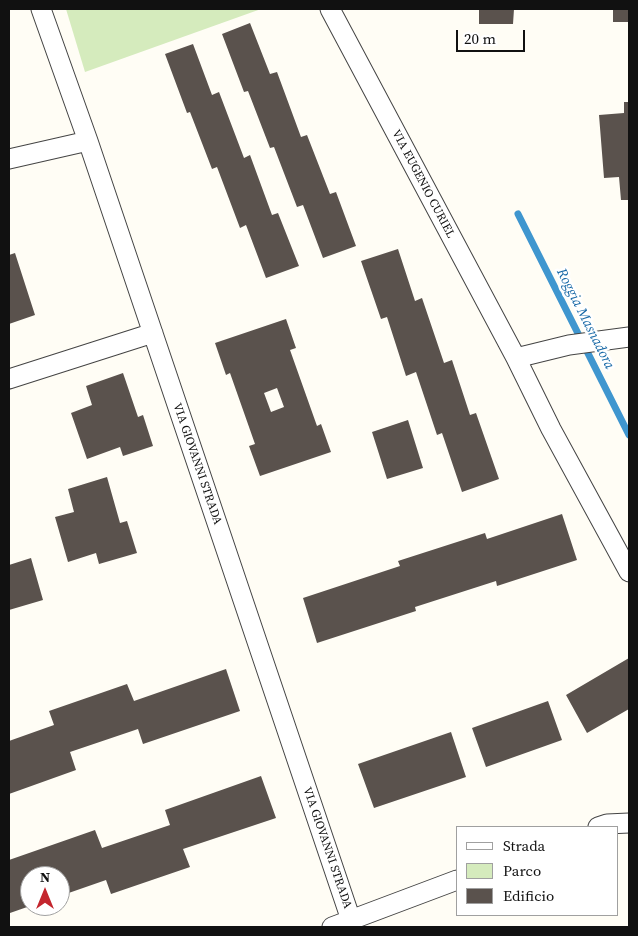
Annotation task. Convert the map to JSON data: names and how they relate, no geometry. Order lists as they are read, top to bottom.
{
  "streets": {
    "street": ["VIA EUGENIO CURIEL", "VIA GIOVANNI STRADA"]
  },
  "water": ["Roggia Masnadora"],
  "legend": ["Strada", "Parco", "Edificio"],
  "scale_bar": "20 m",
  "north": "top"
}
